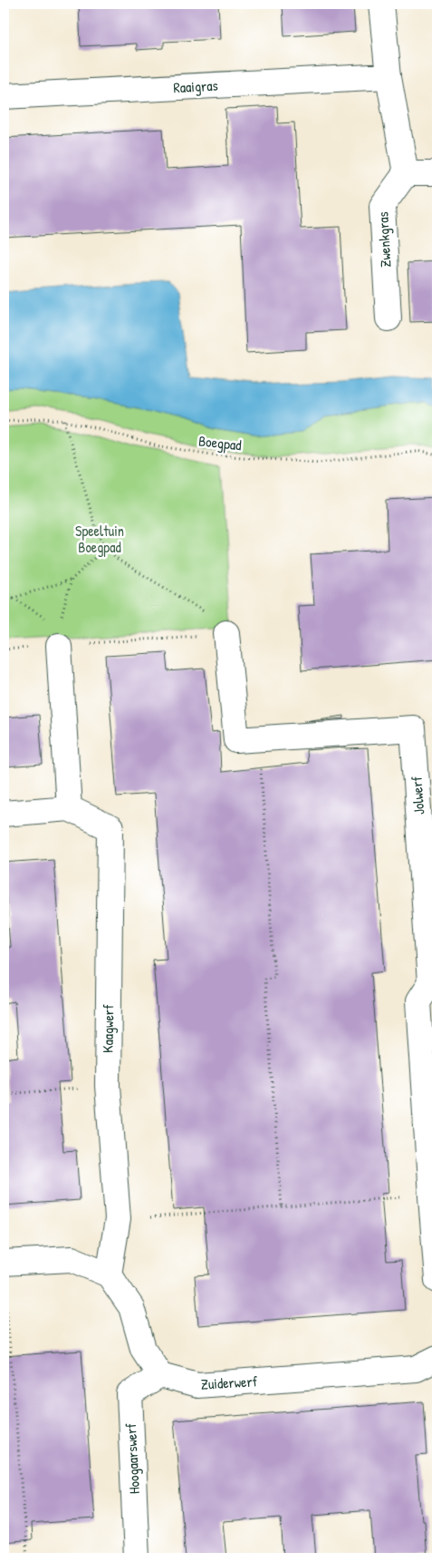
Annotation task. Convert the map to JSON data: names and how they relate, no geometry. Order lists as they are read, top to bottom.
{
  "streets": {
    "street": [
      "Raaigras",
      "Zwenkgras",
      "Jolwerf",
      "Kaagwerf",
      "Zuiderwerf",
      "Hoogaarswerf"
    ],
    "path": ["Boegpad"]
  },
  "crossings": [
    ["Zuiderwerf", "Hoogaarswerf"]
  ],
  "parks": ["Speeltuin Boegpad"]
}
